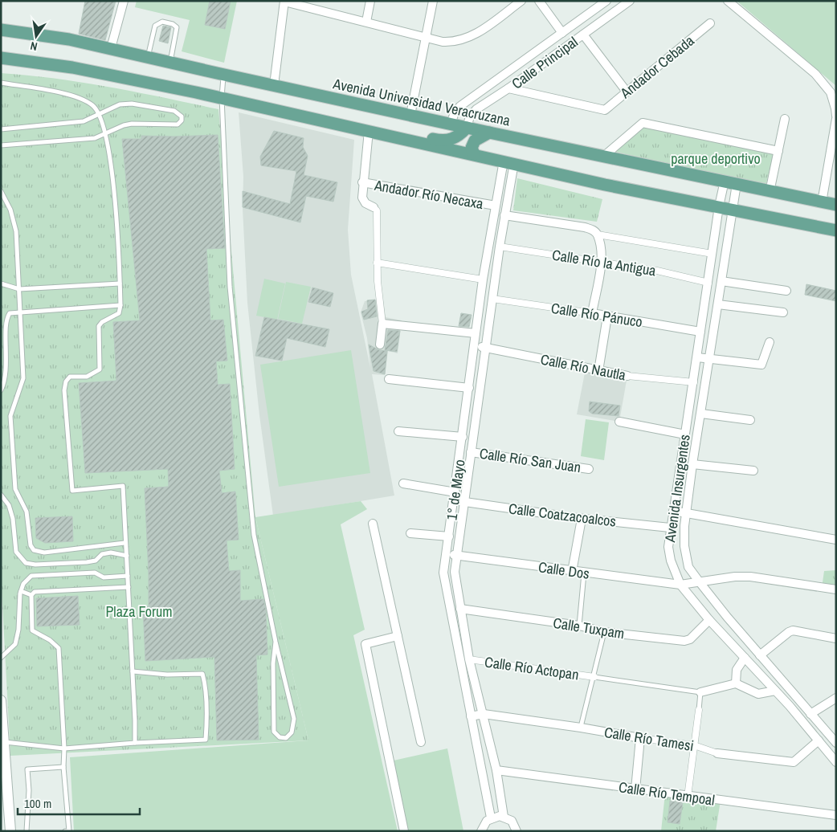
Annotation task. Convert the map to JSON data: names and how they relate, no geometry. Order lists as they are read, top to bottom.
{
  "streets": {
    "main road": ["Avenida Universidad Veracruzana"],
    "street": [
      "Calle Principal",
      "Andador Cebada",
      "Andador Río Necaxa",
      "Calle Río la Antigua",
      "Calle Río Pánuco",
      "Calle Río Nautla",
      "Calle Río San Juan",
      "Avenida Insurgentes",
      "1° de Mayo",
      "Calle Coatzacoalcos",
      "Calle Dos",
      "Calle Tuxpam",
      "Calle Río Actopan",
      "Calle Río Tamesi",
      "Calle Río Tempoal"
    ]
  },
  "crossings": [
    ["Calle Principal", "Andador Cebada"],
    ["Calle Principal", "Avenida Universidad Veracruzana"],
    ["Avenida Universidad Veracruzana", "Avenida Insurgentes"],
    ["Andador Río Necaxa", "1° de Mayo"],
    ["Calle Río la Antigua", "Avenida Insurgentes"],
    ["Calle Río la Antigua", "1° de Mayo"],
    ["Calle Río Pánuco", "Avenida Insurgentes"],
    ["Calle Río Pánuco", "1° de Mayo"],
    ["Calle Río Nautla", "Avenida Insurgentes"],
    ["Calle Río Nautla", "1° de Mayo"],
    ["Calle Río San Juan", "1° de Mayo"],
    ["Avenida Insurgentes", "Calle Coatzacoalcos"],
    ["Avenida Insurgentes", "Calle Dos"],
    ["Avenida Insurgentes", "Calle Tuxpam"],
    ["Avenida Insurgentes", "Calle Río Tamesi"],
    ["1° de Mayo", "Calle Coatzacoalcos"],
    ["1° de Mayo", "Calle Dos"],
    ["1° de Mayo", "Calle Tuxpam"],
    ["1° de Mayo", "Calle Río Actopan"],
    ["1° de Mayo", "Calle Río Tamesi"],
    ["1° de Mayo", "Calle Río Tempoal"]
  ],
  "parks": ["parque deportivo", "Plaza Forum"],
  "scale_bar": "100 m",
  "north": "bottom"
}
